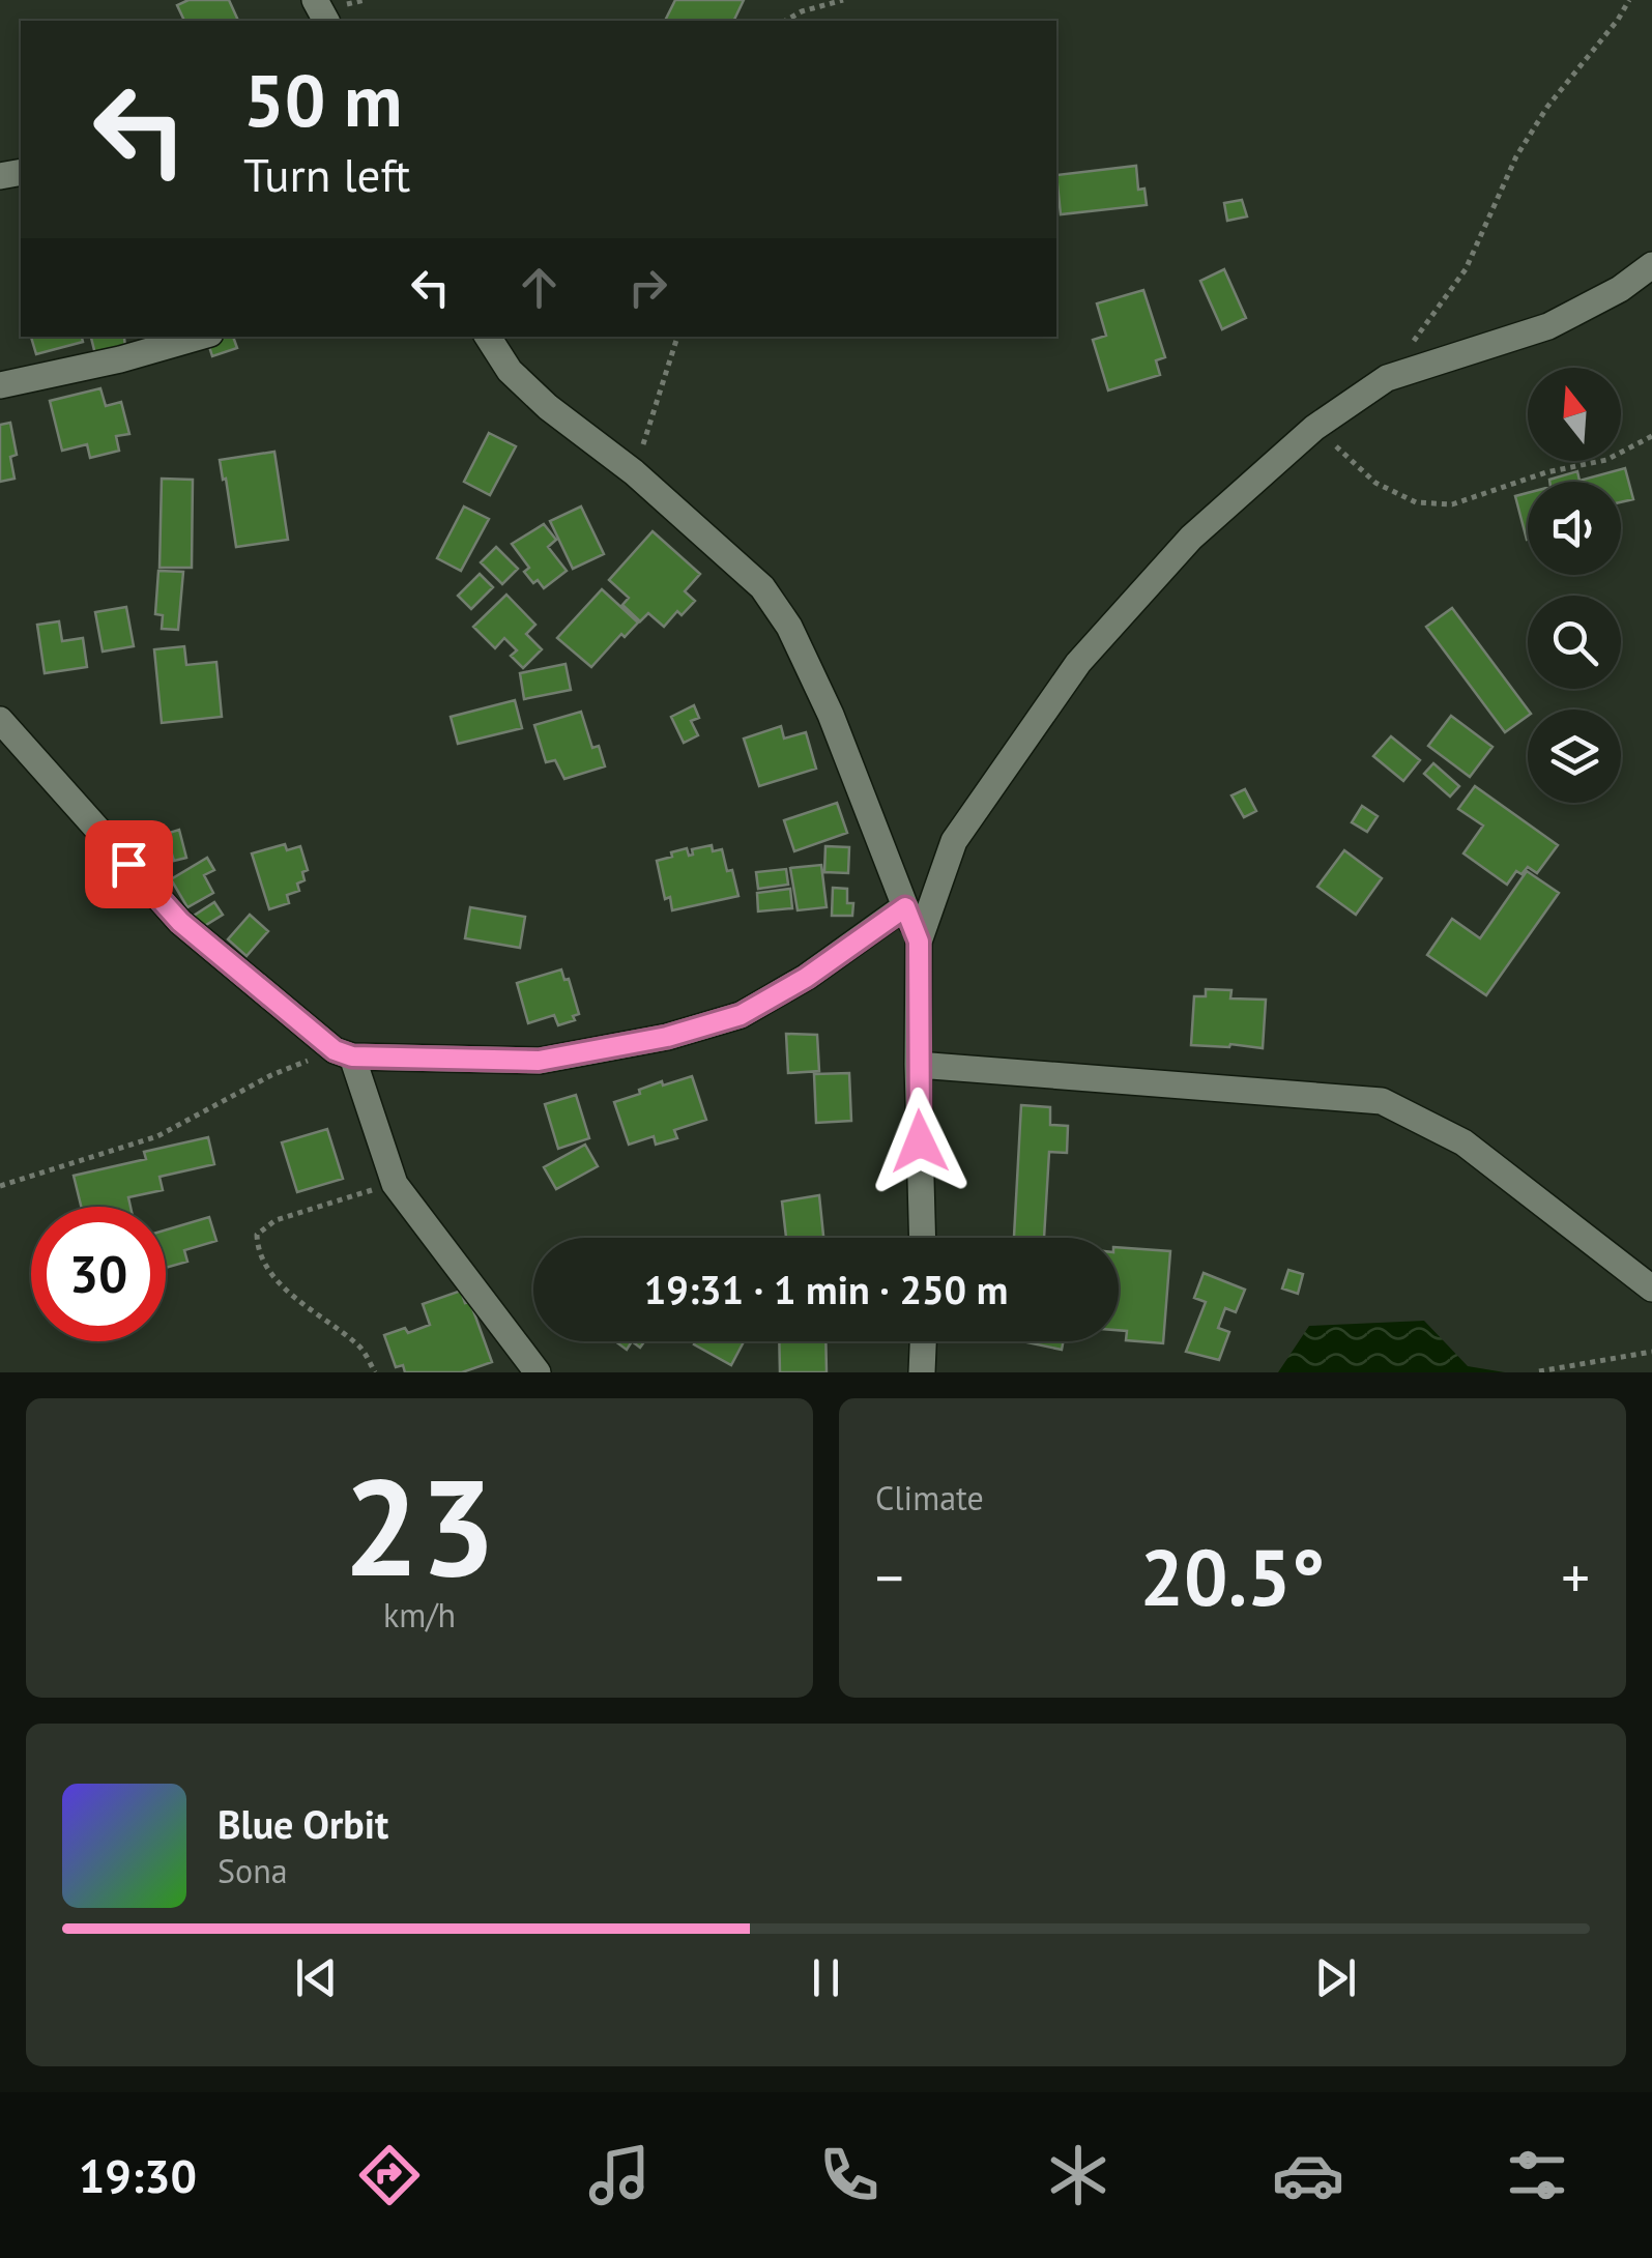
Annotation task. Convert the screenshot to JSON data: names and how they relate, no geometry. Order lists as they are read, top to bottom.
{
  "north": "top",
  "page": {
    "turn": ["50 m", "Turn left"],
    "limit": "30",
    "trip": "19:31 · 1 min · 250 m",
    "tile": [
      ["23", "km/h"],
      "Climate"
    ],
    "heat": ["−", "20.5°", "+"],
    "song": ["Blue Orbit", "Sona"],
    "tabs": "19:30"
  }
}
